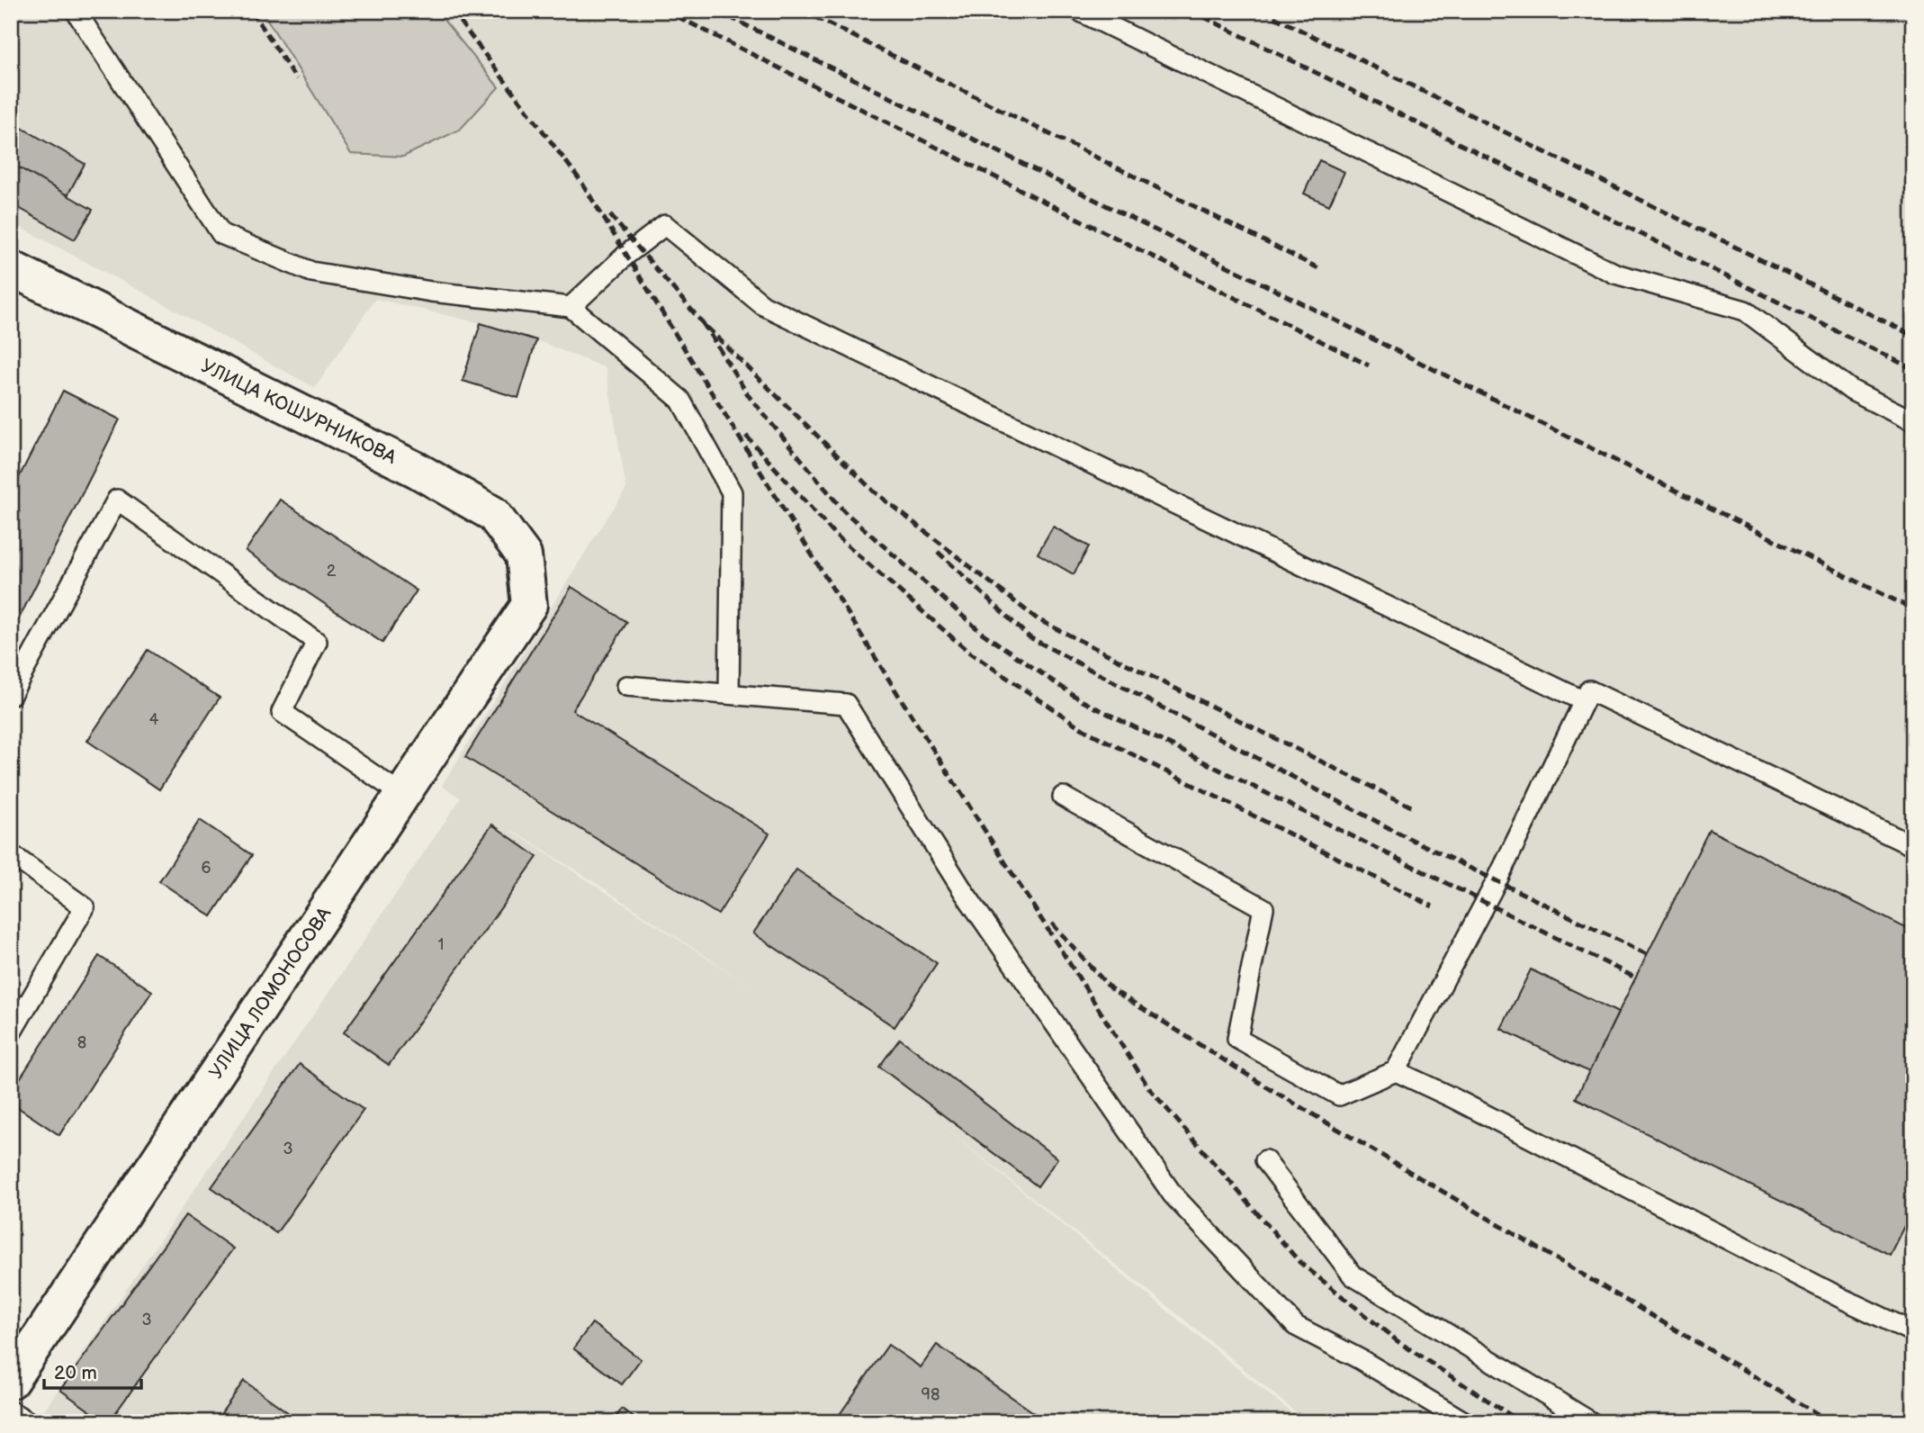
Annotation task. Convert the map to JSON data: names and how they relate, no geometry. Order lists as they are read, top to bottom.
{
  "streets": {
    "street": ["УЛИЦА КОШУРНИКОВА", "УЛИЦА ЛОМОНОСОВА"]
  },
  "crossings": [
    ["УЛИЦА КОШУРНИКОВА", "УЛИЦА ЛОМОНОСОВА"]
  ],
  "house_numbers": [
    "2",
    "4",
    "6",
    "1",
    "8",
    "3",
    "3",
    "98"
  ],
  "scale_bar": "20 m"
}
